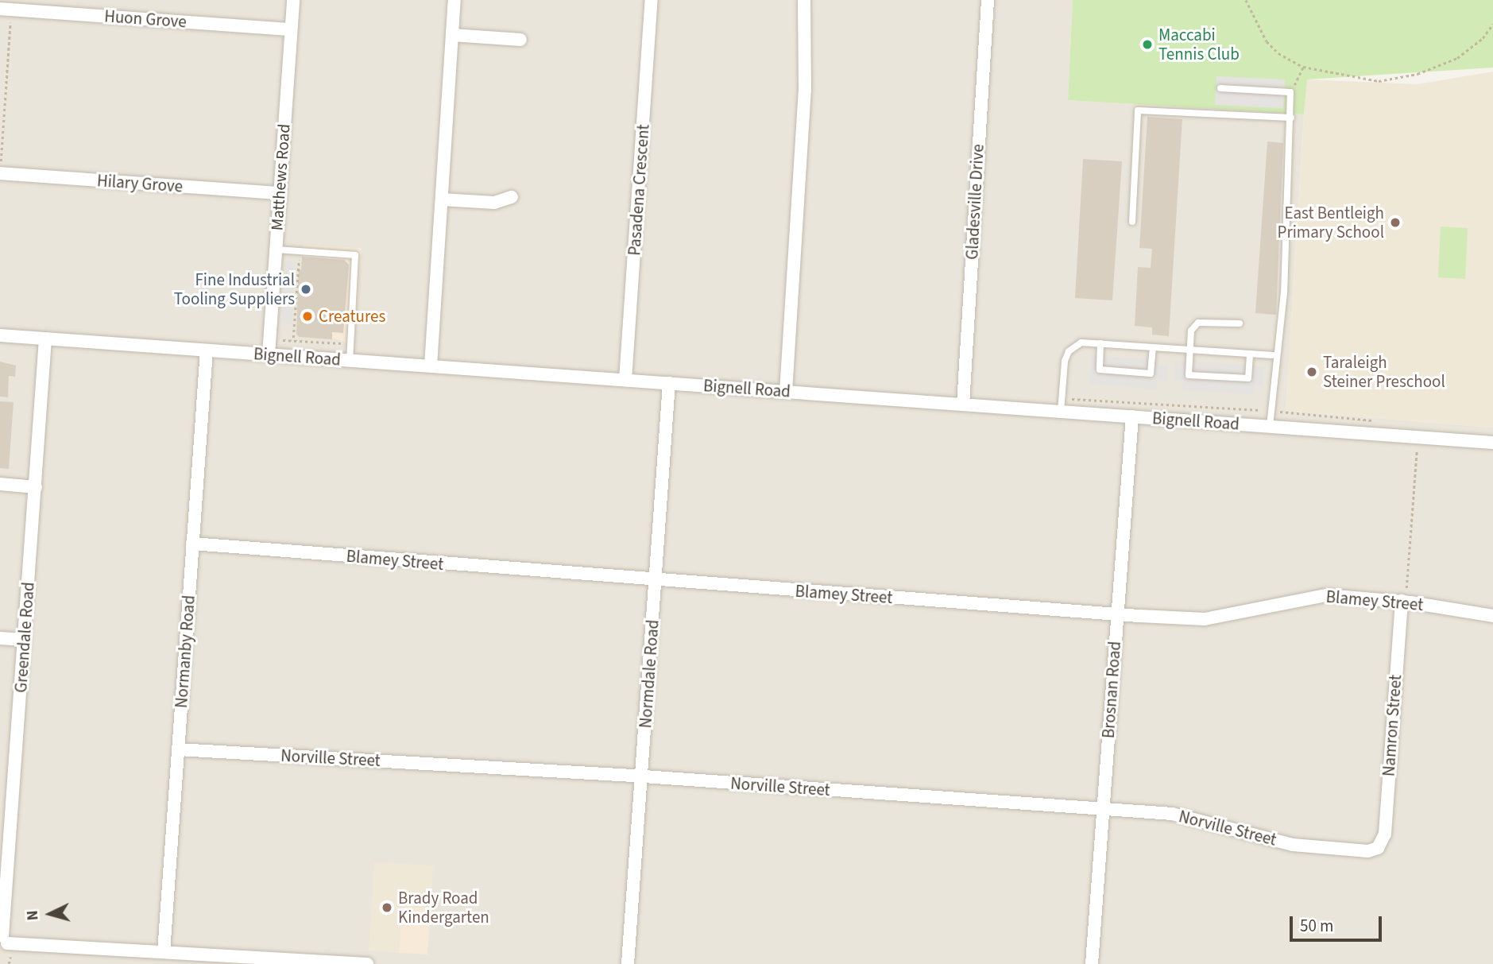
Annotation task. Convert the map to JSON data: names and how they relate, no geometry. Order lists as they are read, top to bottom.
{
  "streets": {
    "street": [
      "Huon Grove",
      "Matthews Road",
      "Hilary Grove",
      "Pasadena Crescent",
      "Gladesville Drive",
      "Bignell Road",
      "Blamey Street",
      "Greendale Road",
      "Normanby Road",
      "Normdale Road",
      "Brosnan Road",
      "Namron Street",
      "Norville Street"
    ]
  },
  "crossings": [
    ["Huon Grove", "Matthews Road"],
    ["Matthews Road", "Hilary Grove"],
    ["Matthews Road", "Bignell Road"],
    ["Pasadena Crescent", "Bignell Road"],
    ["Gladesville Drive", "Bignell Road"],
    ["Bignell Road", "Greendale Road"],
    ["Bignell Road", "Normanby Road"],
    ["Bignell Road", "Normdale Road"],
    ["Bignell Road", "Brosnan Road"],
    ["Blamey Street", "Normanby Road"],
    ["Blamey Street", "Normdale Road"],
    ["Blamey Street", "Brosnan Road"],
    ["Blamey Street", "Namron Street"],
    ["Normanby Road", "Norville Street"],
    ["Normdale Road", "Norville Street"],
    ["Brosnan Road", "Norville Street"],
    ["Namron Street", "Norville Street"]
  ],
  "places": [
    "Maccabi Tennis Club",
    "East Bentleigh Primary School",
    "Fine Industrial Tooling Suppliers",
    "Creatures",
    "Taraleigh Steiner Preschool",
    "Brady Road Kindergarten"
  ],
  "scale_bar": "50 m",
  "north": "left"
}
